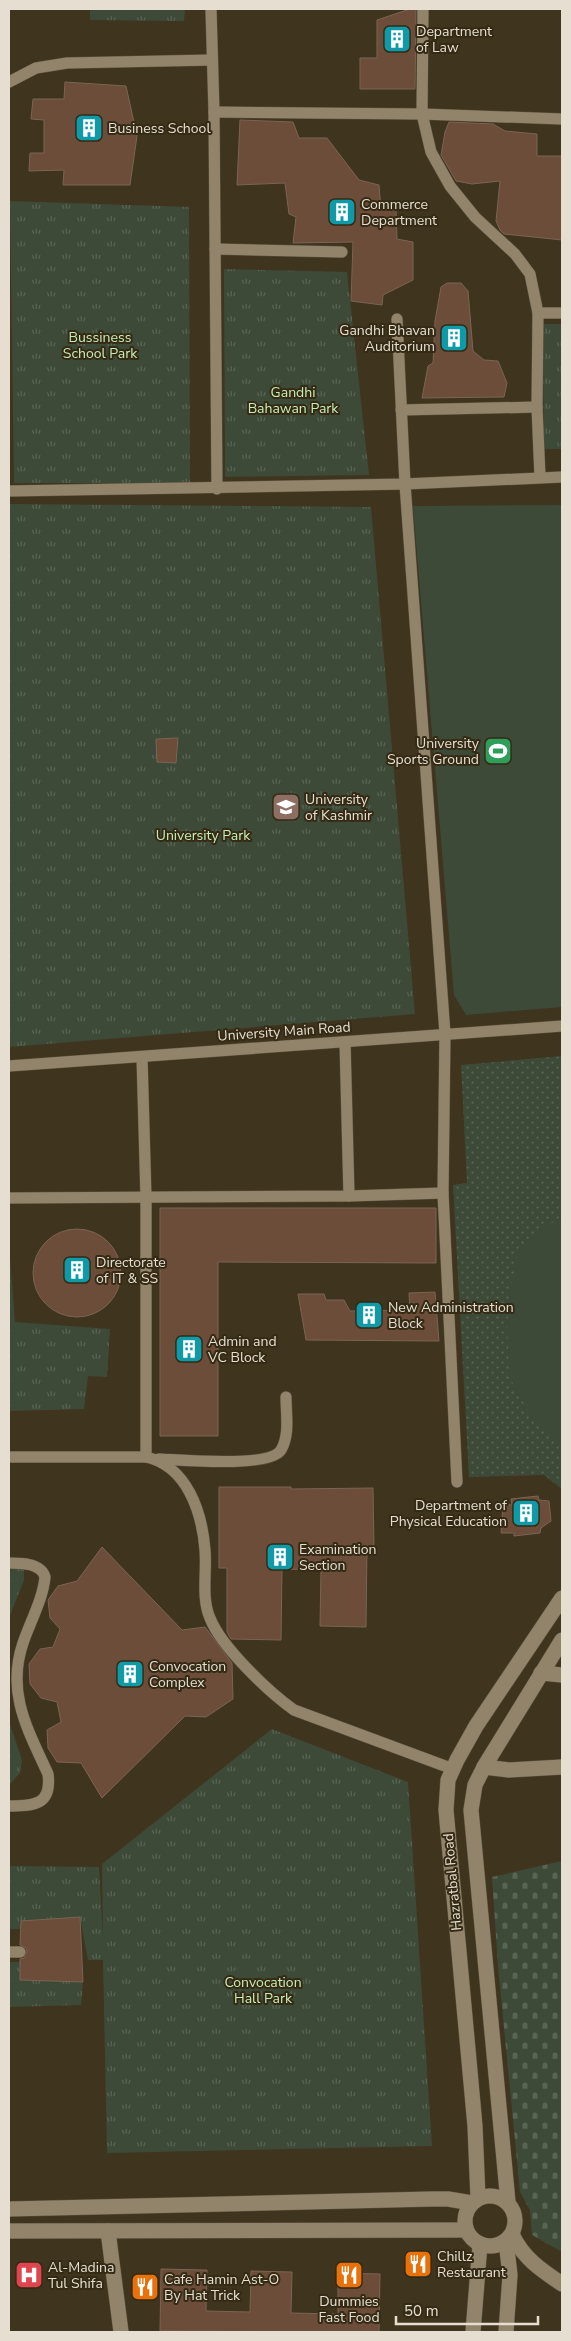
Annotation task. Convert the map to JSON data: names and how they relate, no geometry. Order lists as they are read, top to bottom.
{
  "streets": {
    "main road": ["Hazratbal Road"],
    "lane": ["University Main Road"]
  },
  "parks": [
    "Bussiness School Park",
    "Gandhi Bahawan Park",
    "University Park",
    "Convocation Hall Park"
  ],
  "places": {
    "building": [
      "Department of Law",
      "Business School",
      "Commerce Department",
      "Gandhi Bhavan Auditorium",
      "Directorate of IT & SS",
      "New Administration Block",
      "Admin and VC Block",
      "Department of Physical Education",
      "Examination Section",
      "Convocation Complex"
    ],
    "sports": ["University Sports Ground"],
    "school or university": ["University of Kashmir"],
    "restaurant": ["Chillz Restaurant", "Dummies Fast Food", "Cafe Hamin Ast-O By Hat Trick"],
    "hospital": ["Al-Madina Tul Shifa"]
  },
  "scale_bar": "50 m"
}
